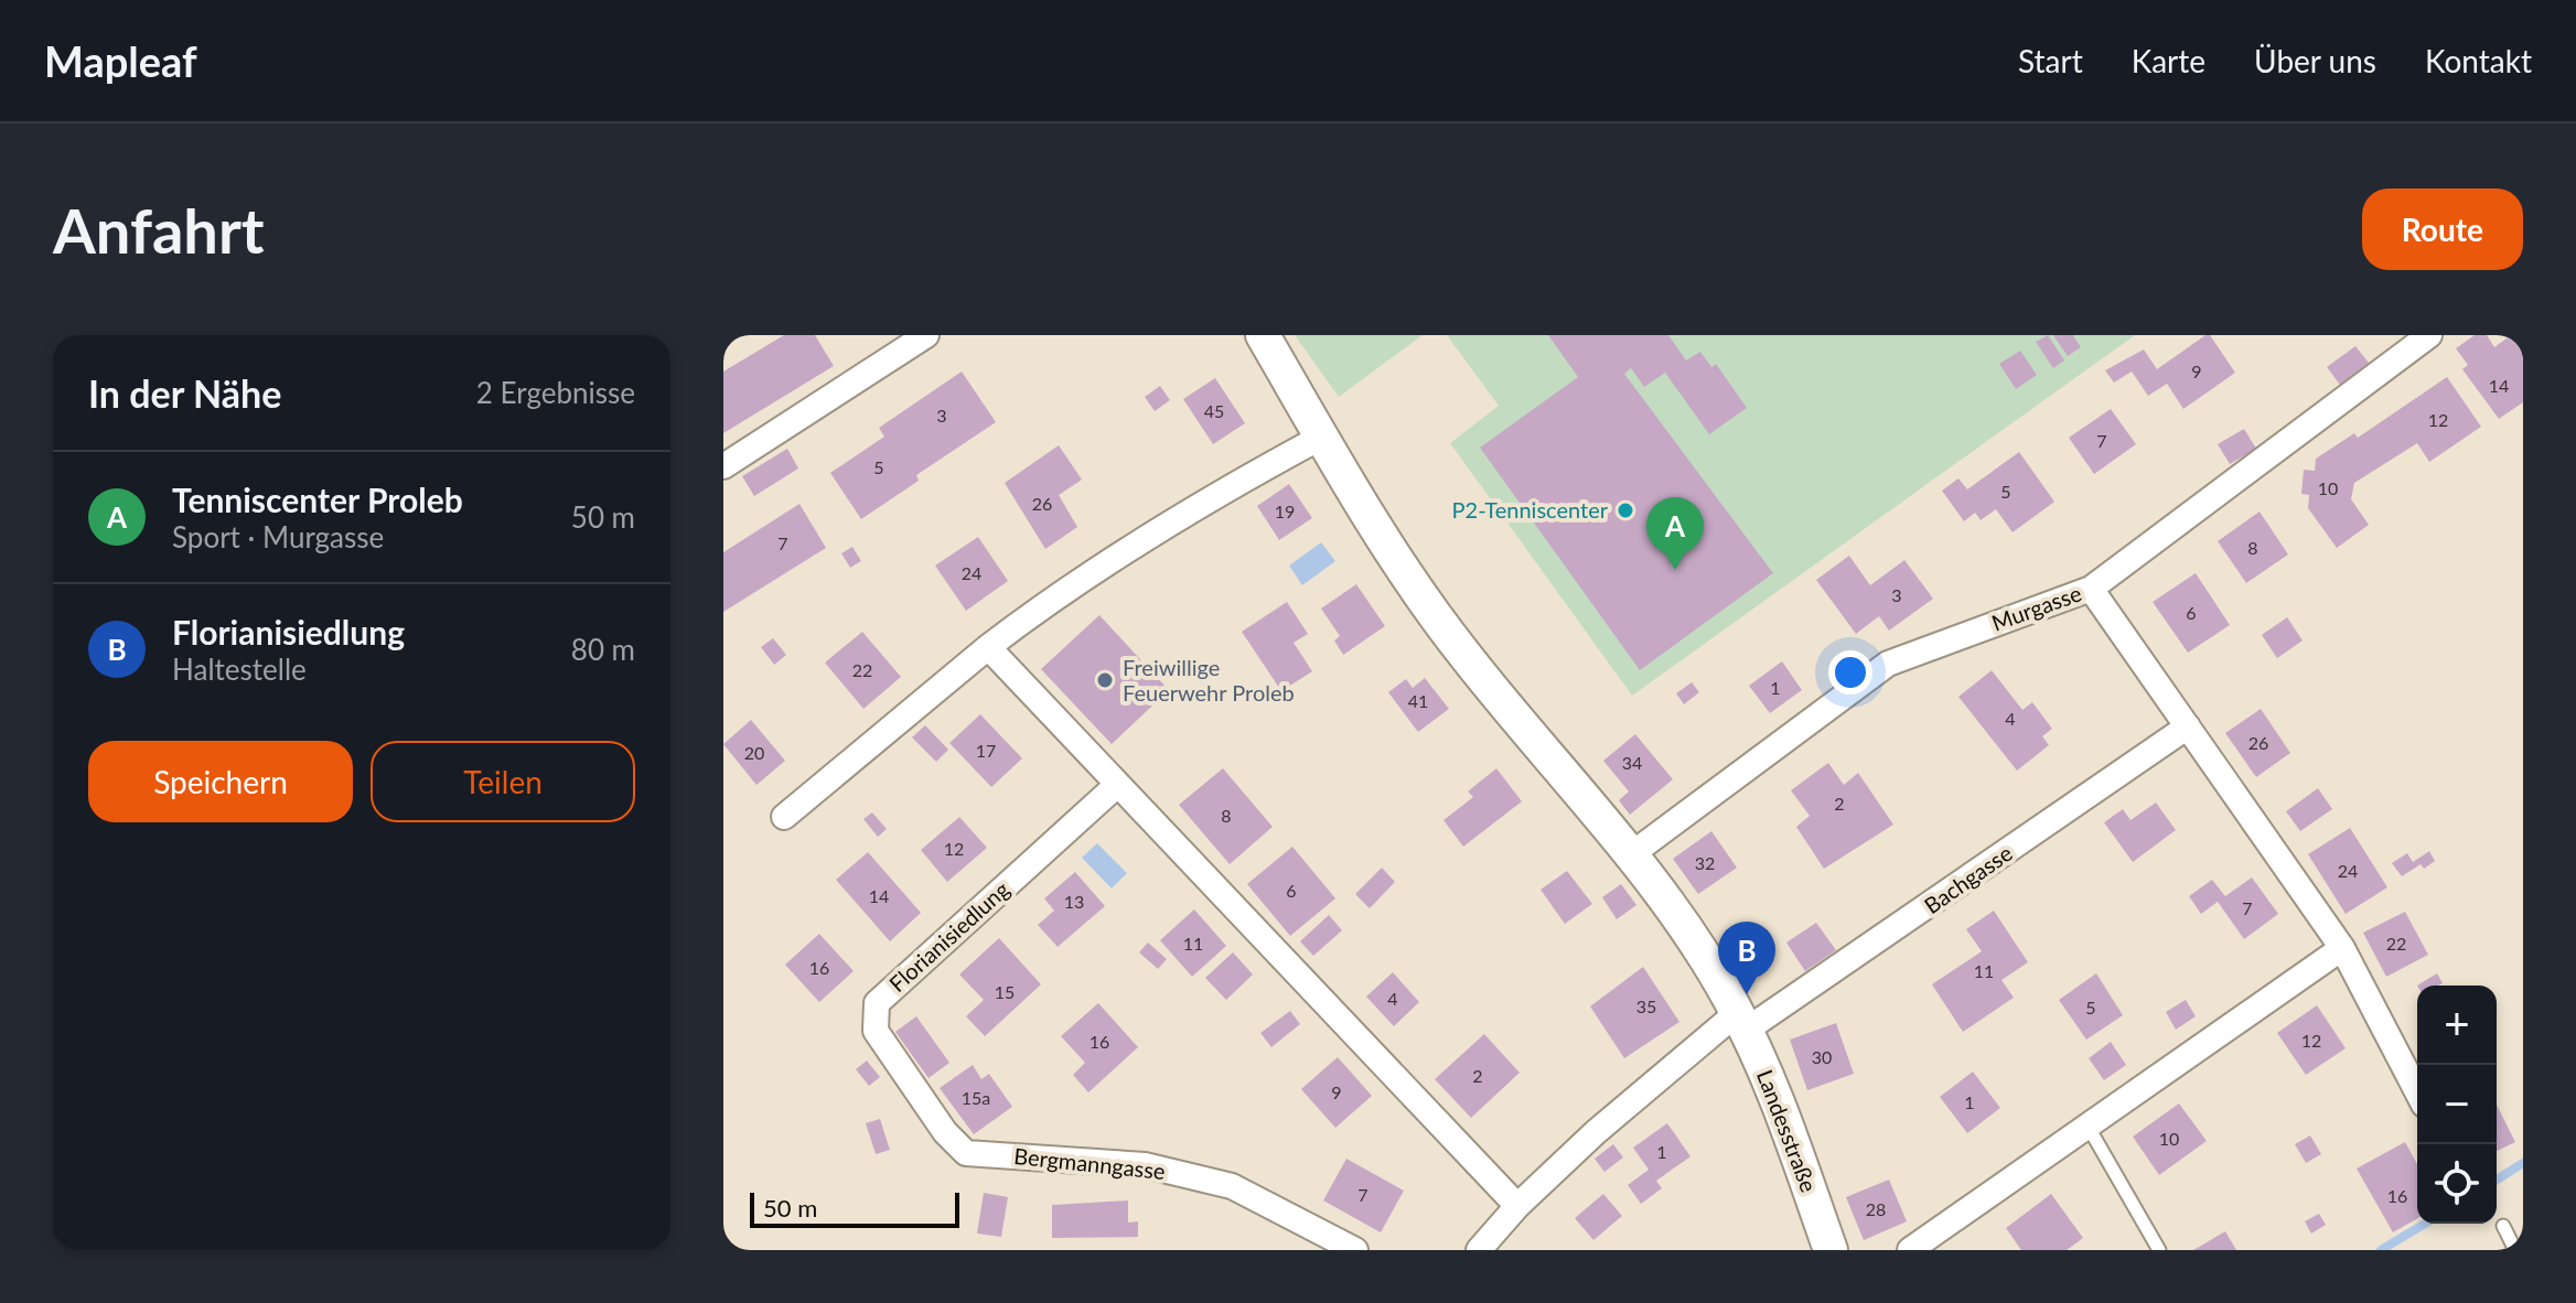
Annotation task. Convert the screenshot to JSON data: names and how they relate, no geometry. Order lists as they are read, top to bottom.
{
  "streets": {
    "main road": ["Landesstraße"],
    "street": [
      "Murgasse",
      "Bachgasse",
      "Florianisiedlung",
      "Bergmanngasse"
    ]
  },
  "crossings": [
    ["Murgasse", "Landesstraße"],
    ["Bachgasse", "Landesstraße"],
    ["Florianisiedlung", "Bergmanngasse"]
  ],
  "places": ["P2-Tenniscenter", "Freiwillige Feuerwehr Proleb"],
  "house_numbers": [
    "9",
    "14",
    "45",
    "3",
    "12",
    "7",
    "5",
    "10",
    "5",
    "26",
    "19",
    "7",
    "8",
    "24",
    "3",
    "6",
    "22",
    "1",
    "41",
    "4",
    "26",
    "17",
    "20",
    "34",
    "2",
    "8",
    "12",
    "32",
    "24",
    "6",
    "14",
    "13",
    "7",
    "11",
    "22",
    "16",
    "11",
    "15",
    "4",
    "35",
    "5",
    "12",
    "16",
    "30",
    "2",
    "9",
    "15a",
    "1",
    "10",
    "1",
    "7",
    "16",
    "28"
  ],
  "scale_bar": "50 m",
  "page": {
    "header": "Mapleaf",
    "nav": [
      "Start",
      "Karte",
      "Über uns",
      "Kontakt"
    ],
    "buttons": [
      "Route",
      ["Speichern", "Teilen"]
    ],
    "title": "Anfahrt",
    "heading": ["In der Nähe", "2 Ergebnisse"],
    "list": [
      {
        "mark": "A",
        "name": "Tenniscenter Proleb",
        "note": "Sport · Murgasse",
        "value": "50 m"
      },
      {
        "mark": "B",
        "name": "Florianisiedlung",
        "note": "Haltestelle",
        "value": "80 m"
      }
    ],
    "pins": ["A", "B"],
    "map_buttons": ["+", "−"],
    "scale": "50 m"
  }
}
